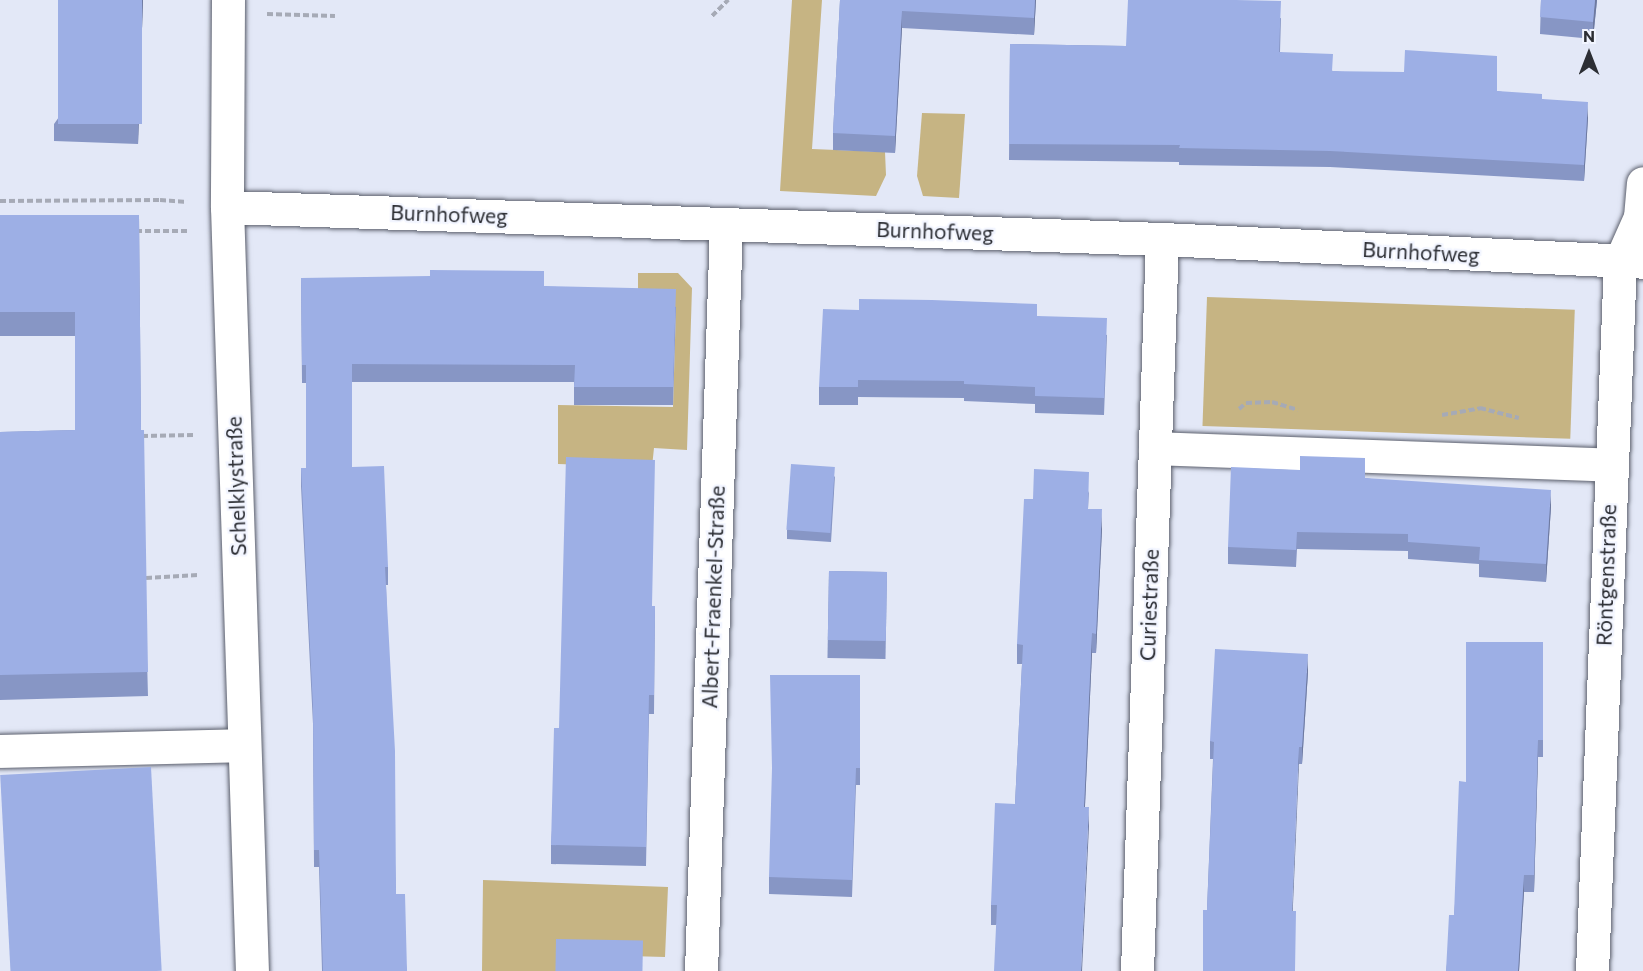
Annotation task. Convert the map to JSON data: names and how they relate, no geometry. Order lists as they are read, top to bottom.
{
  "streets": {
    "street": [
      "Burnhofweg",
      "Schelklystraße",
      "Röntgenstraße",
      "Albert-Fraenkel-Straße",
      "Curiestraße"
    ]
  },
  "crossings": [
    ["Burnhofweg", "Schelklystraße"],
    ["Burnhofweg", "Röntgenstraße"],
    ["Burnhofweg", "Albert-Fraenkel-Straße"],
    ["Burnhofweg", "Curiestraße"]
  ],
  "north": "top"
}
